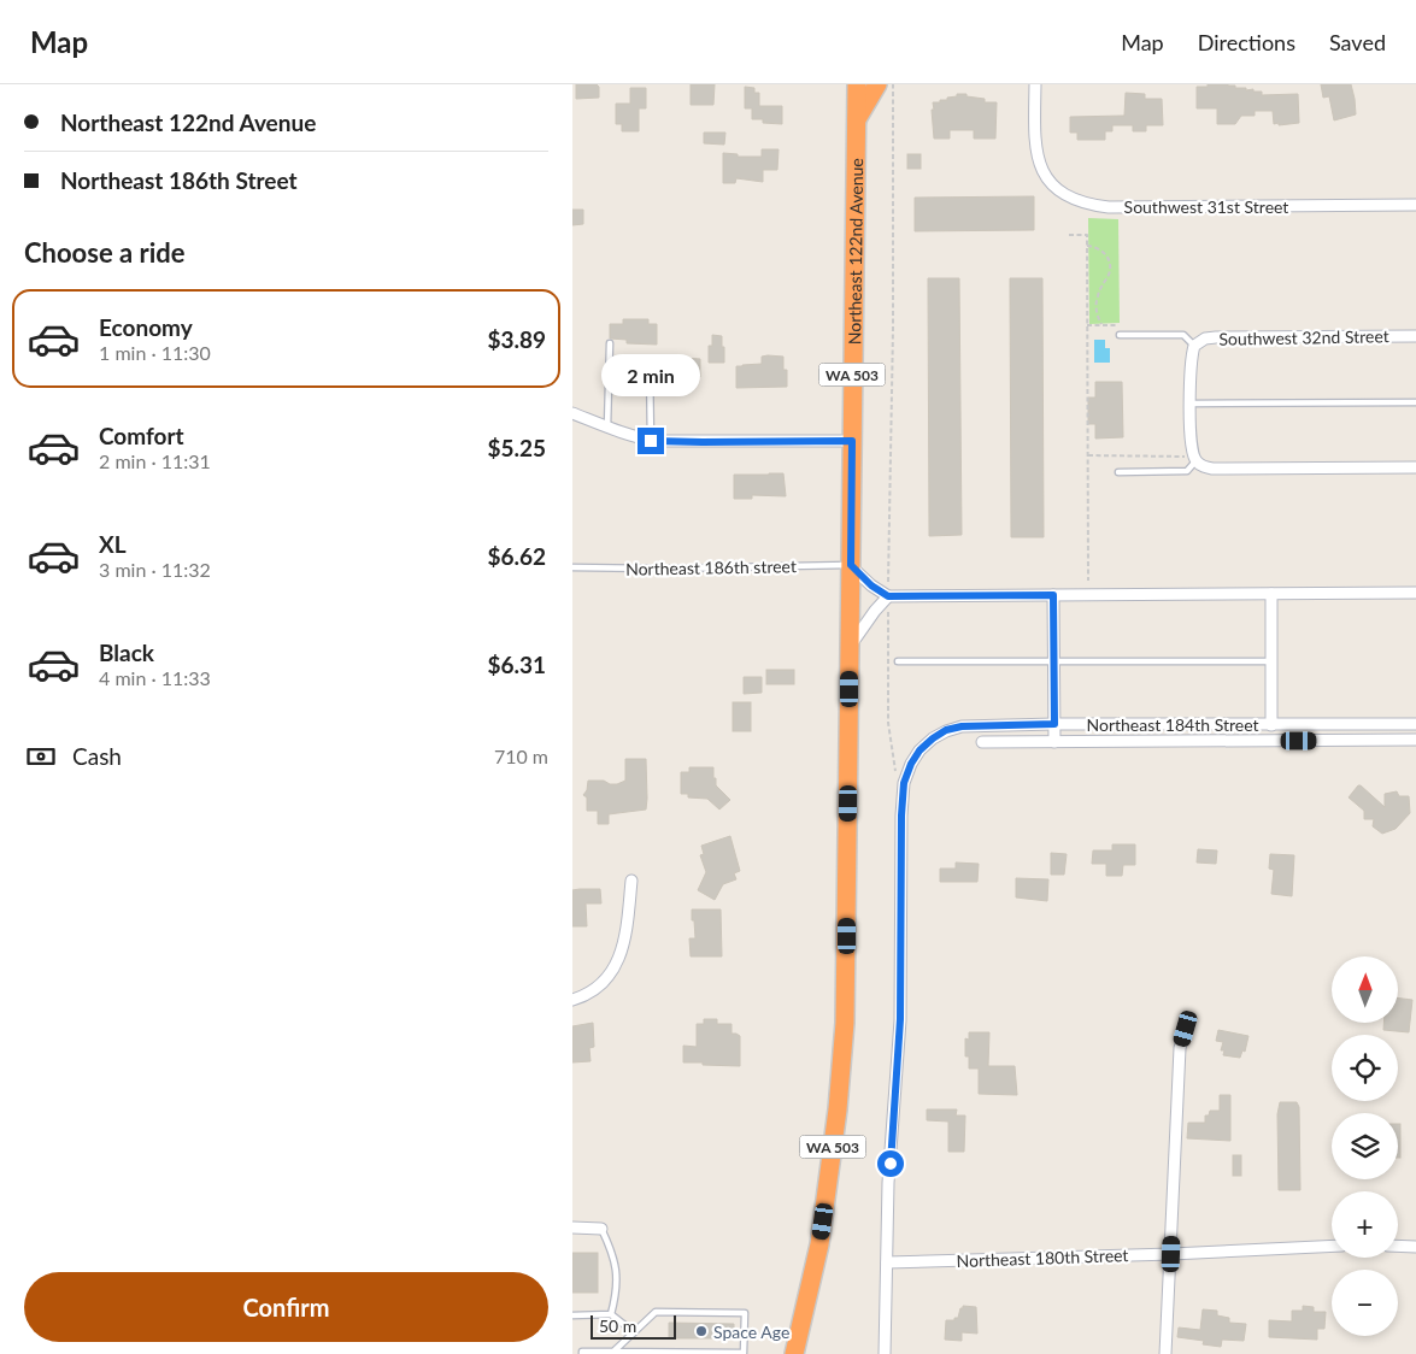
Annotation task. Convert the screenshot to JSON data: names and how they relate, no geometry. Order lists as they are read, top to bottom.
{
  "streets": {
    "highway": ["Northeast 122nd Avenue", "WA 503"],
    "street": [
      "Southwest 31st Street",
      "Southwest 32nd Street",
      "Northeast 184th Street",
      "Northeast 180th Street"
    ],
    "lane": ["Northeast 186th street"]
  },
  "crossings": [
    ["Northeast 122nd Avenue", "Northeast 186th street"],
    ["Northeast 184th Street", "Northeast 180th Street"]
  ],
  "places": ["Space Age"],
  "scale_bar": "50 m",
  "north": "top",
  "page": {
    "header": "Map",
    "nav": ["Map", "Directions", "Saved"],
    "banner": ["Northeast 122nd Avenue", "Northeast 186th Street"],
    "heading": "Choose a ride",
    "list": [
      {
        "name": "Economy",
        "note": "1 min · 11:30",
        "value": "$3.89"
      },
      {
        "name": "Comfort",
        "note": "2 min · 11:31",
        "value": "$5.25"
      },
      {
        "name": "XL",
        "note": "3 min · 11:32",
        "value": "$6.62"
      },
      {
        "name": "Black",
        "note": "4 min · 11:33",
        "value": "$6.31"
      }
    ],
    "bubble": "2 min",
    "pay": ["Cash", "710 m"],
    "map_buttons": ["+", "−"],
    "buttons": "Confirm",
    "scale": "50 m"
  }
}
